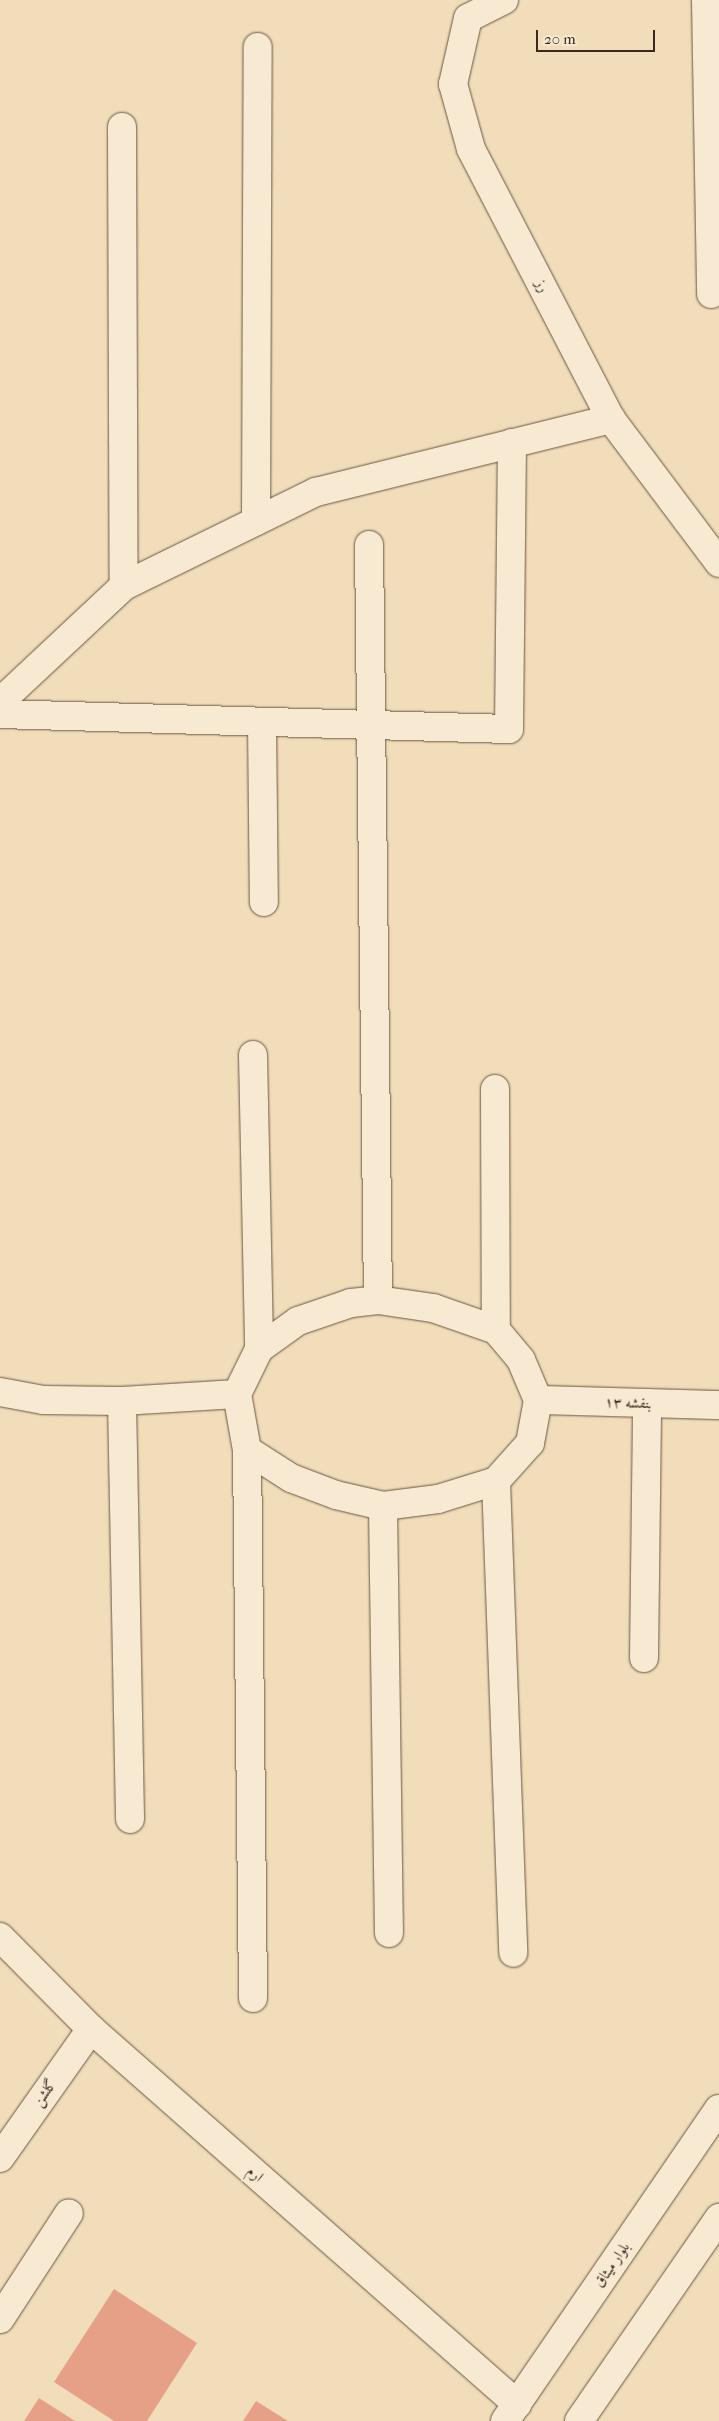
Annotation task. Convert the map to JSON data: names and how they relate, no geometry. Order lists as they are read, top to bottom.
{
  "streets": {
    "street": [
      "رز",
      "بنفشه ۱۳",
      "گلشن",
      "ارم",
      "بلوار میثاق"
    ]
  },
  "crossings": [
    ["گلشن", "ارم"],
    ["ارم", "بلوار میثاق"]
  ],
  "scale_bar": "20 m"
}
